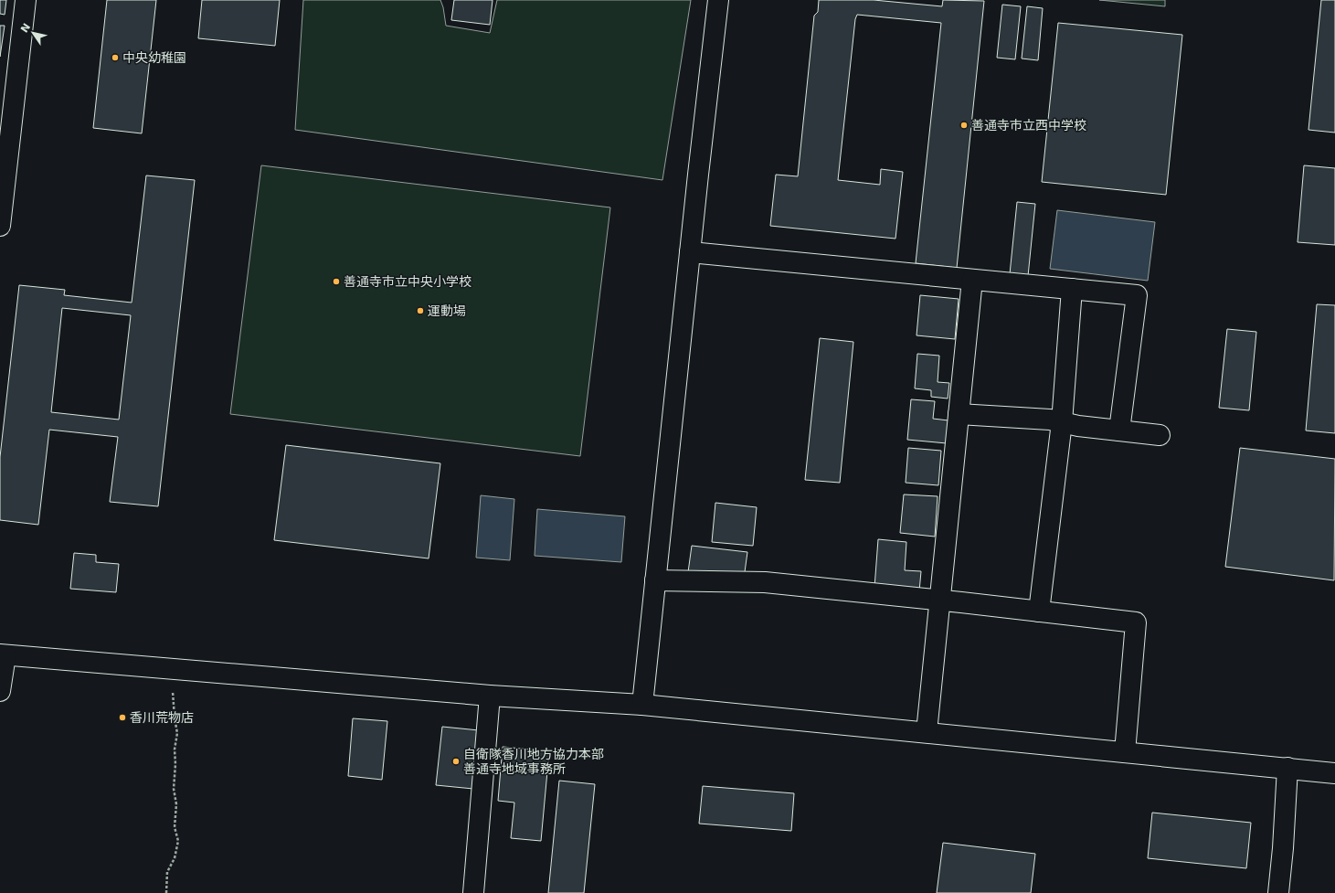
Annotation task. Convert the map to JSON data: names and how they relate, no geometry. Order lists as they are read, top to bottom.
{
  "places": [
    "中央幼稚園",
    "善通寺市立西中学校",
    "善通寺市立中央小学校",
    "運動場",
    "香川荒物店",
    "自衛隊香川地方協力本部 善通寺地域事務所"
  ],
  "north": "top left"
}
